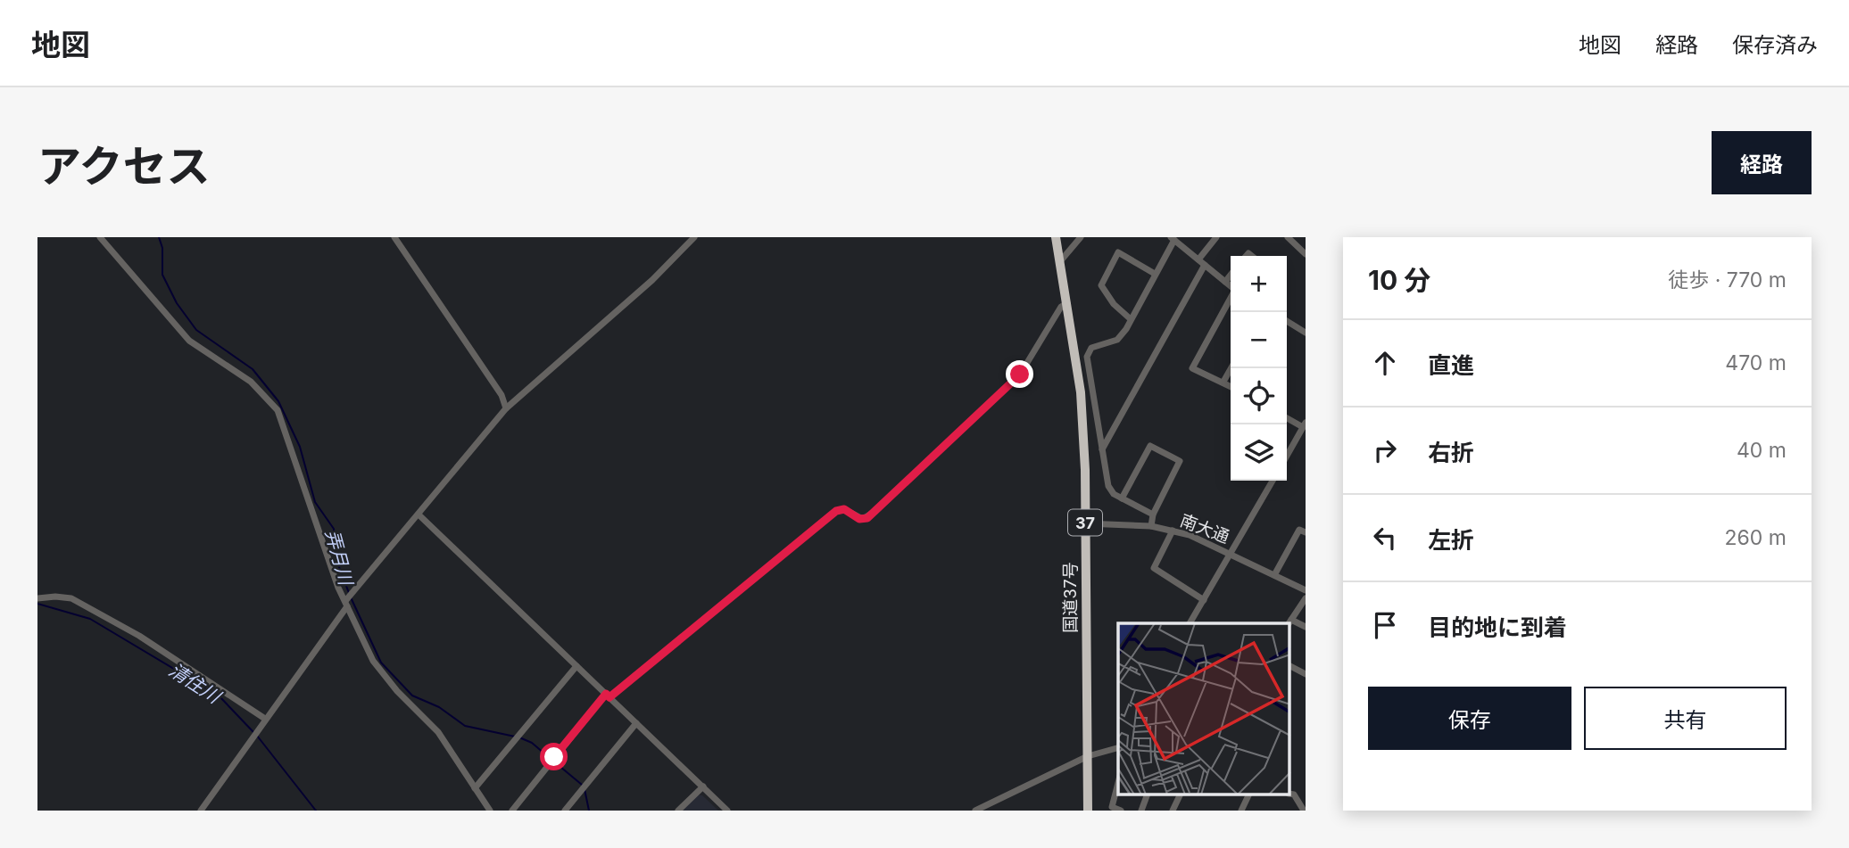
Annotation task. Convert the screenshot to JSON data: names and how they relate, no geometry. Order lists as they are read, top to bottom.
{
  "streets": {
    "highway": ["37", "国道37号"],
    "street": ["南大通"]
  },
  "crossings": [
    ["南大通", "国道37号"]
  ],
  "water": ["弄月川", "清住川"],
  "page": {
    "header": "地図",
    "nav": ["地図", "経路", "保存済み"],
    "title": "アクセス",
    "buttons": [
      "経路",
      ["保存", "共有"]
    ],
    "heading": ["10 分", "徒歩 · 770 m"],
    "map_buttons": ["+", "−"],
    "list": [
      ["直進", "470 m"],
      ["右折", "40 m"],
      ["左折", "260 m"],
      "目的地に到着"
    ]
  }
}
